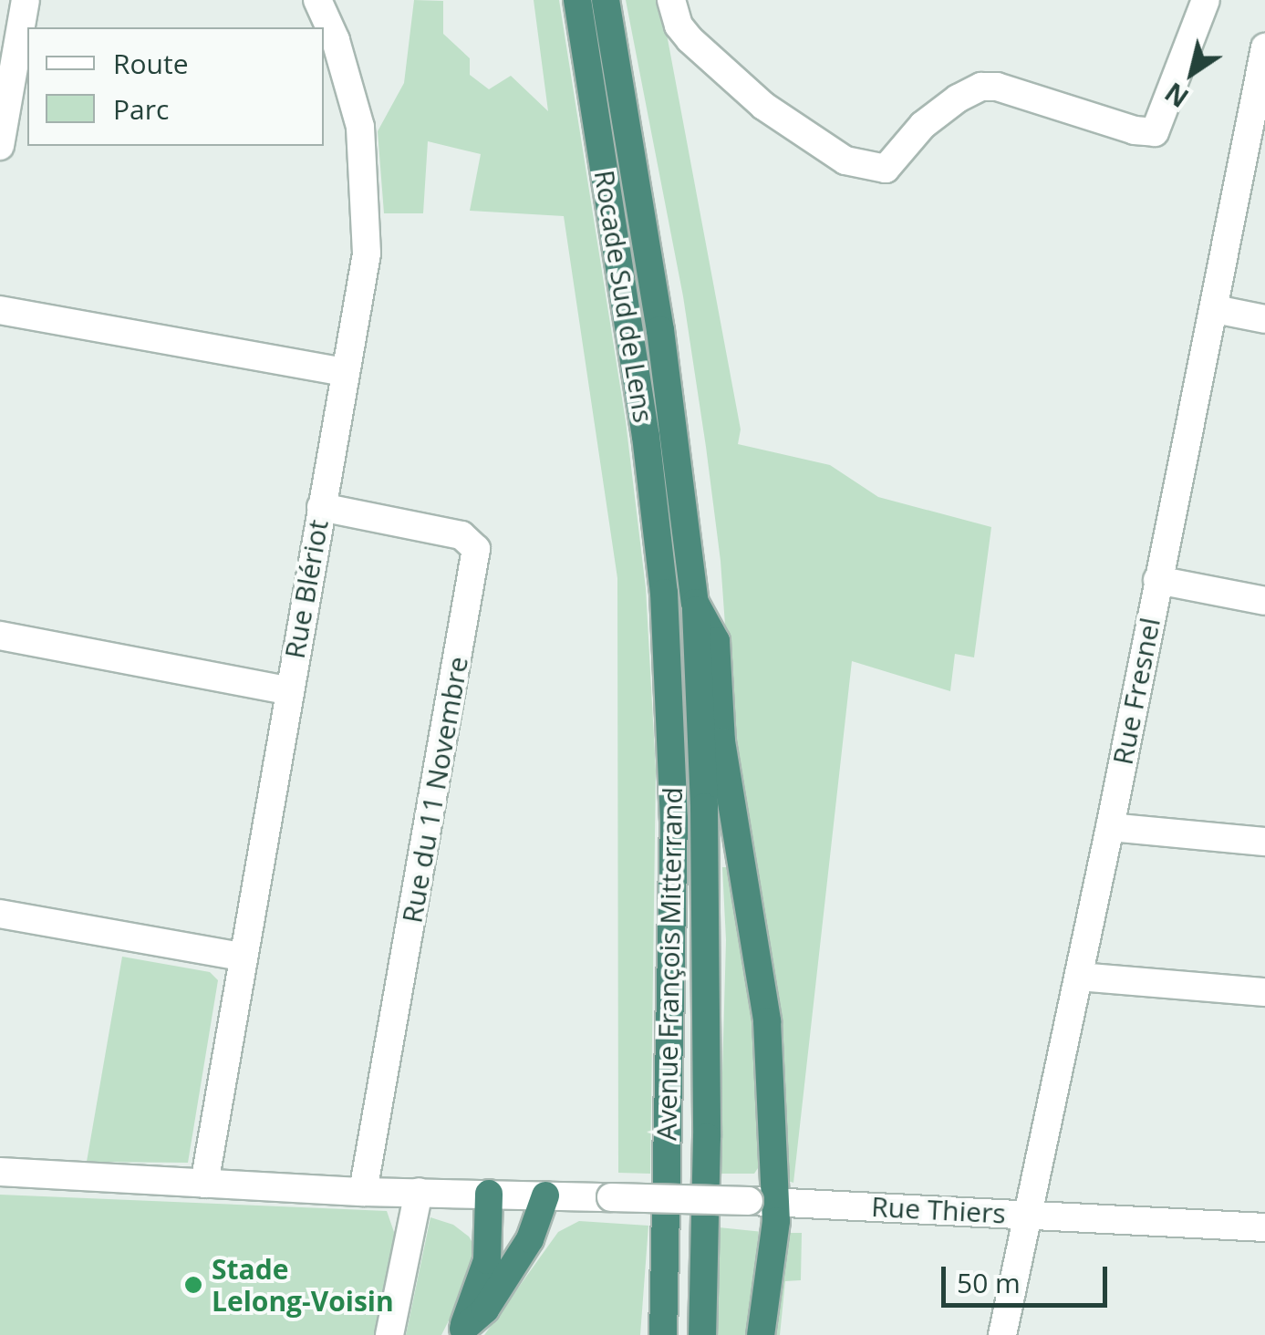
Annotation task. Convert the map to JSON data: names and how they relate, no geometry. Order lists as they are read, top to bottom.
{
  "streets": {
    "highway": ["Rocade Sud de Lens", "Avenue François Mitterrand"],
    "street": [
      "Rue Blériot",
      "Rue Fresnel",
      "Rue du 11 Novembre",
      "Rue Thiers"
    ]
  },
  "crossings": [
    ["Rocade Sud de Lens", "Avenue François Mitterrand"],
    ["Rue Blériot", "Rue du 11 Novembre"],
    ["Rue Blériot", "Rue Thiers"],
    ["Rue Fresnel", "Rue Thiers"],
    ["Rue du 11 Novembre", "Rue Thiers"]
  ],
  "places": ["Stade Lelong-Voisin"],
  "legend": ["Route", "Parc"],
  "scale_bar": "50 m",
  "north": "bottom left"
}
